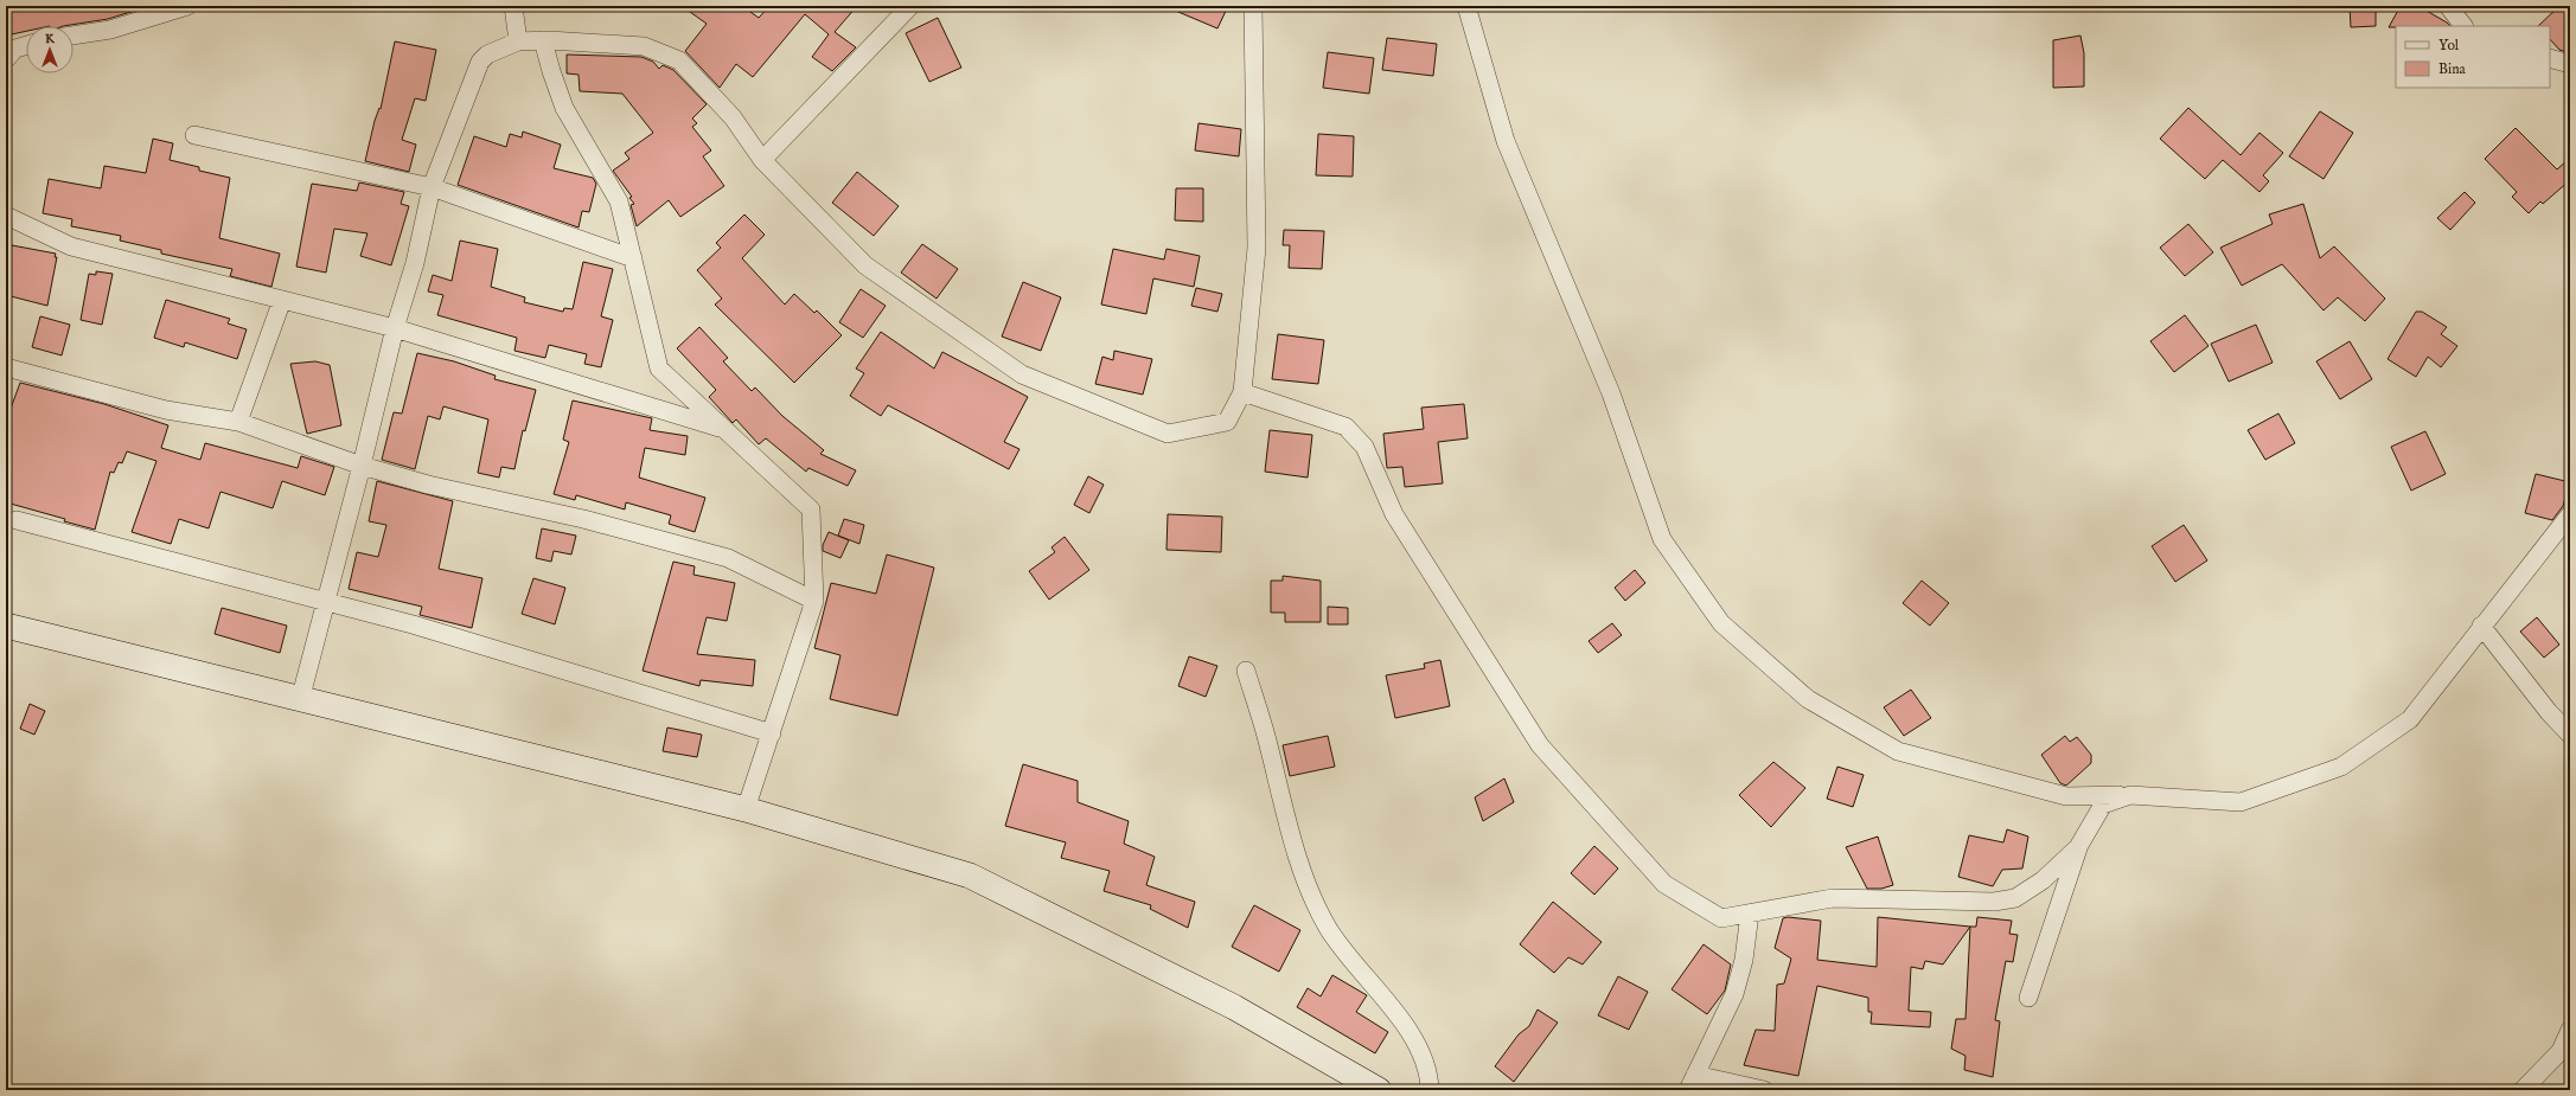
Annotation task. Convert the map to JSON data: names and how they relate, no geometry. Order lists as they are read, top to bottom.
{
  "legend": ["Yol", "Bina"],
  "north": "top"
}
